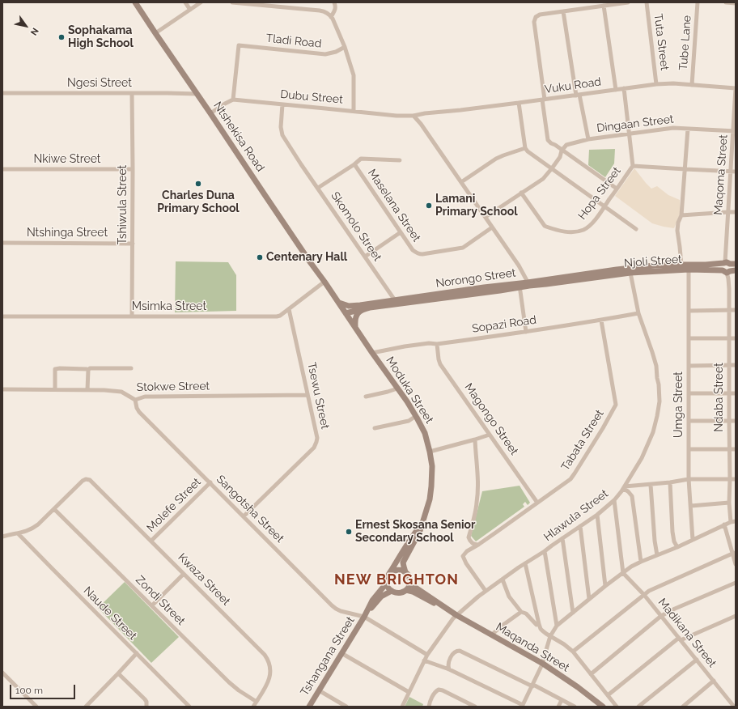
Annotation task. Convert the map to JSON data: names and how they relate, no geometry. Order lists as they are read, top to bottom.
{
  "streets": {
    "street": [
      "Tladi Road",
      "Tuta Street",
      "Tube Lane",
      "Ngesi Street",
      "Vuku Road",
      "Dubu Street",
      "Dingaan Street",
      "Ntshekisa Road",
      "Nkiwe Street",
      "Maqoma Street",
      "Hopa Street",
      "Tshiwula Street",
      "Maselana Street",
      "Skomolo Street",
      "Ntshinga Street",
      "Njoli Street",
      "Norongo Street",
      "Msimka Street",
      "Sopazi Road",
      "Stokwe Street",
      "Moduka Street",
      "Tsewu Street",
      "Ndaba Street",
      "Umga Street",
      "Magongo Street",
      "Tabata Street",
      "Molefe Street",
      "Sangotsha Street",
      "Hlawula Street",
      "Kwaza Street",
      "Zondi Street",
      "Naude Street",
      "Madikana Street",
      "Maqanda Street",
      "Tshangana Street"
    ]
  },
  "crossings": [
    ["Tladi Road", "Dubu Street"],
    ["Tuta Street", "Vuku Road"],
    ["Tube Lane", "Vuku Road"],
    ["Ngesi Street", "Ntshekisa Road"],
    ["Ngesi Street", "Tshiwula Street"],
    ["Vuku Road", "Dubu Street"],
    ["Vuku Road", "Maqoma Street"],
    ["Vuku Road", "Hopa Street"],
    ["Dubu Street", "Skomolo Street"],
    ["Dingaan Street", "Maqoma Street"],
    ["Dingaan Street", "Hopa Street"],
    ["Dingaan Street", "Njoli Street"],
    ["Ntshekisa Road", "Msimka Street"],
    ["Ntshekisa Road", "Moduka Street"],
    ["Nkiwe Street", "Tshiwula Street"],
    ["Maqoma Street", "Njoli Street"],
    ["Tshiwula Street", "Ntshinga Street"],
    ["Tshiwula Street", "Msimka Street"],
    ["Skomolo Street", "Norongo Street"],
    ["Njoli Street", "Norongo Street"],
    ["Njoli Street", "Umga Street"],
    ["Njoli Street", "Hlawula Street"],
    ["Norongo Street", "Moduka Street"],
    ["Msimka Street", "Moduka Street"],
    ["Msimka Street", "Tsewu Street"],
    ["Sopazi Road", "Moduka Street"],
    ["Sopazi Road", "Magongo Street"],
    ["Sopazi Road", "Tabata Street"],
    ["Sopazi Road", "Hlawula Street"],
    ["Stokwe Street", "Tsewu Street"],
    ["Stokwe Street", "Sangotsha Street"],
    ["Moduka Street", "Maqanda Street"],
    ["Moduka Street", "Tshangana Street"],
    ["Tsewu Street", "Sangotsha Street"],
    ["Magongo Street", "Tabata Street"],
    ["Tabata Street", "Hlawula Street"],
    ["Molefe Street", "Sangotsha Street"],
    ["Molefe Street", "Kwaza Street"],
    ["Sangotsha Street", "Hlawula Street"],
    ["Sangotsha Street", "Tshangana Street"],
    ["Hlawula Street", "Maqanda Street"],
    ["Kwaza Street", "Zondi Street"],
    ["Maqanda Street", "Tshangana Street"]
  ],
  "districts": ["NEW BRIGHTON"],
  "places": [
    "Sophakama High School",
    "Charles Duna Primary School",
    "Lamani Primary School",
    "Centenary Hall",
    "Ernest Skosana Senior Secondary School"
  ],
  "scale_bar": "100 m",
  "north": "bottom right"
}
